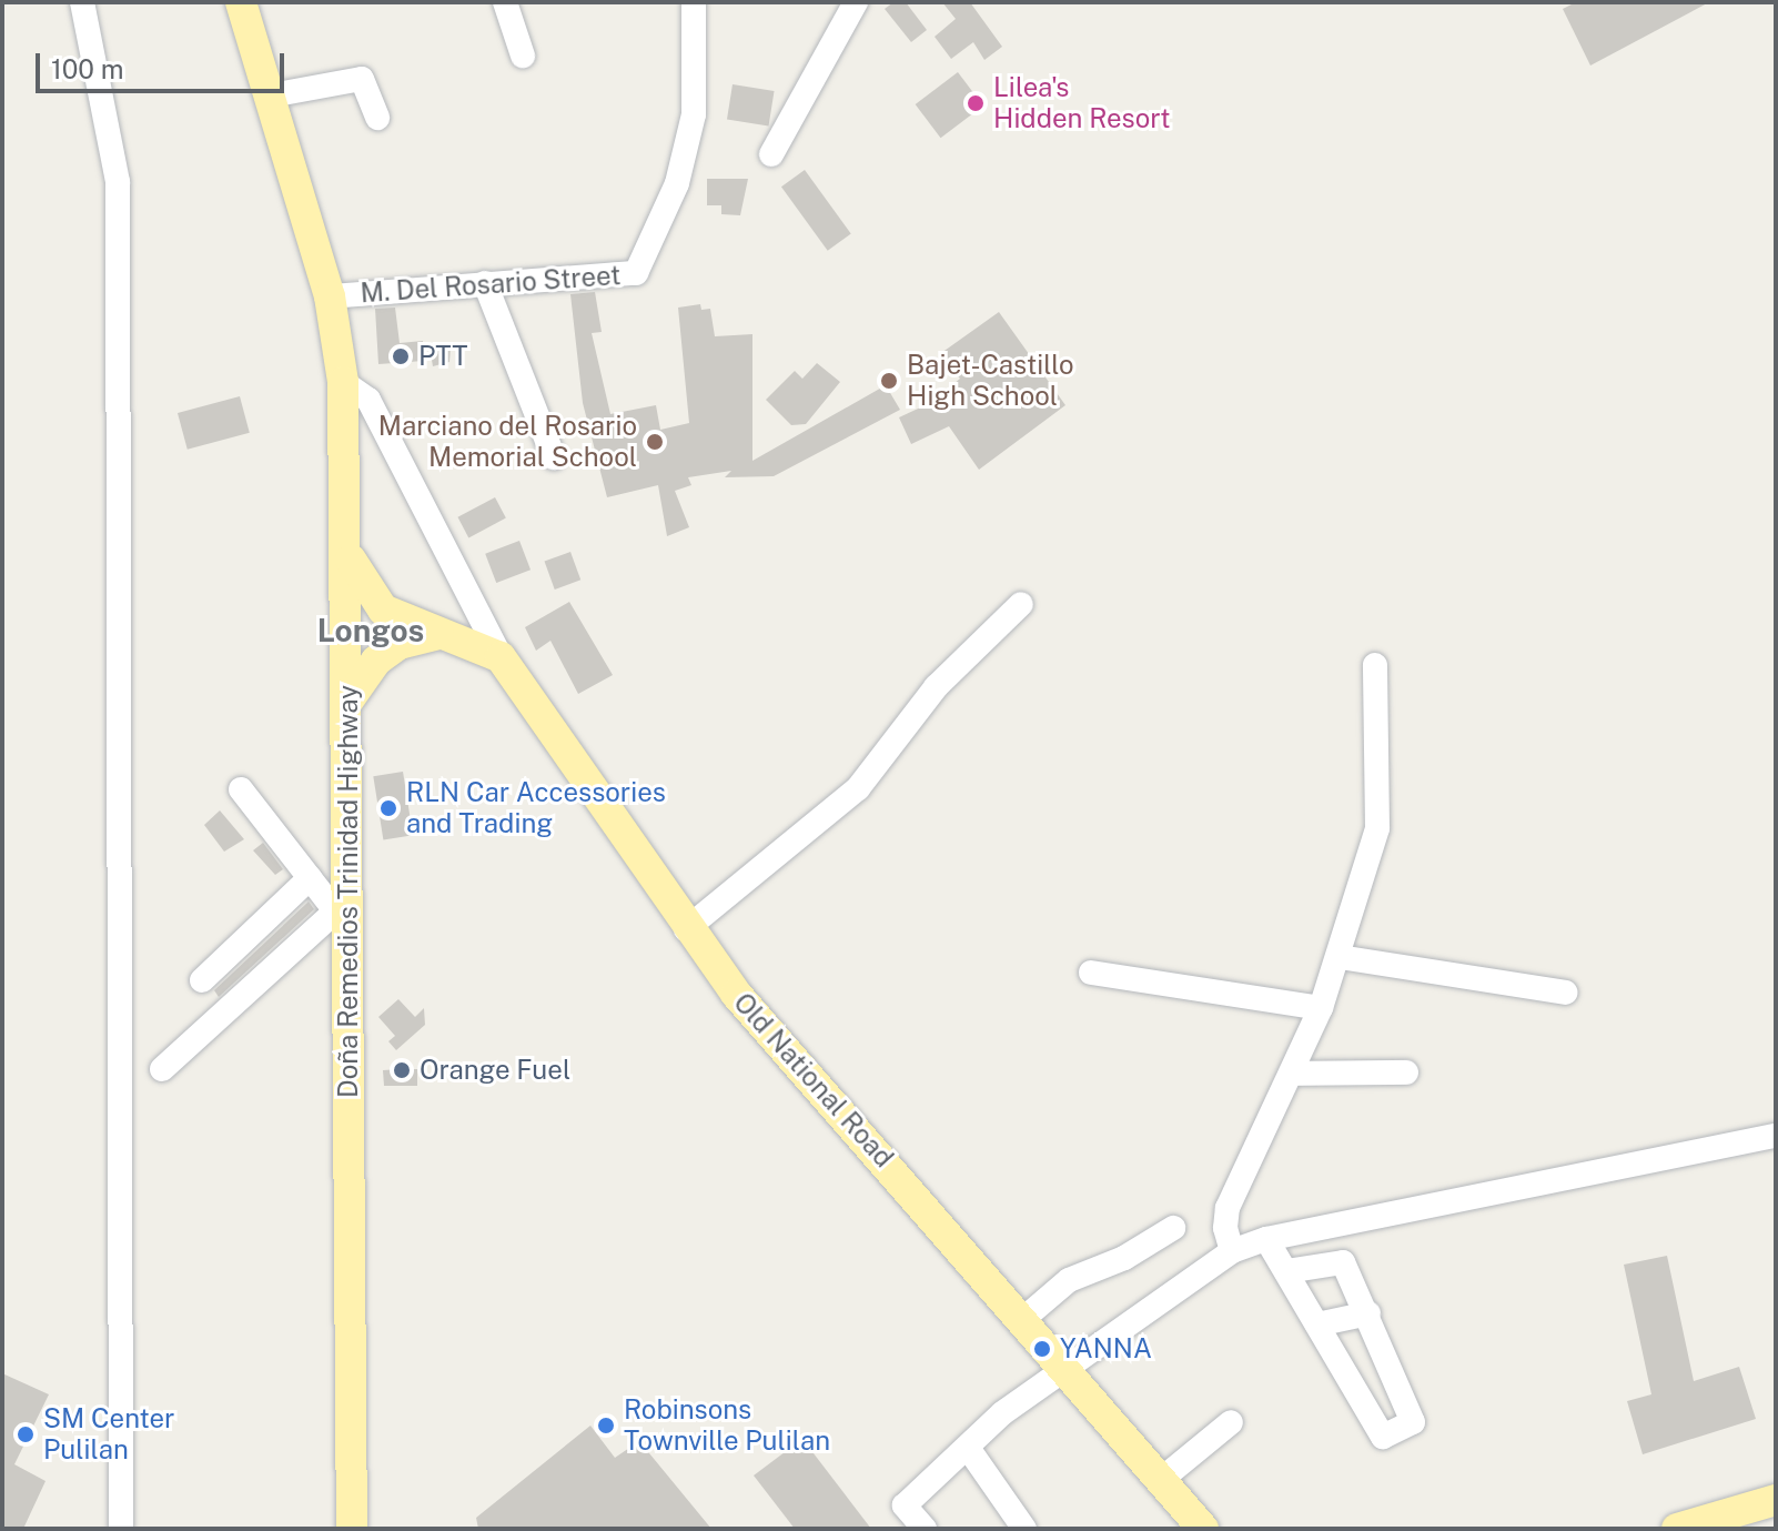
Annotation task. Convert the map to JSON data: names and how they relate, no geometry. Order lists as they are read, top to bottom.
{
  "streets": {
    "main road": ["Doña Remedios Trinidad Highway", "Old National Road"],
    "street": ["M. Del Rosario Street"]
  },
  "crossings": [
    ["M. Del Rosario Street", "Doña Remedios Trinidad Highway"]
  ],
  "districts": ["Longos"],
  "places": [
    "Lilea's Hidden Resort",
    "PTT",
    "Bajet-Castillo High School",
    "Marciano del Rosario Memorial School",
    "RLN Car Accessories and Trading",
    "Orange Fuel",
    "YANNA",
    "Robinsons Townville Pulilan",
    "SM Center Pulilan"
  ],
  "scale_bar": "100 m"
}
